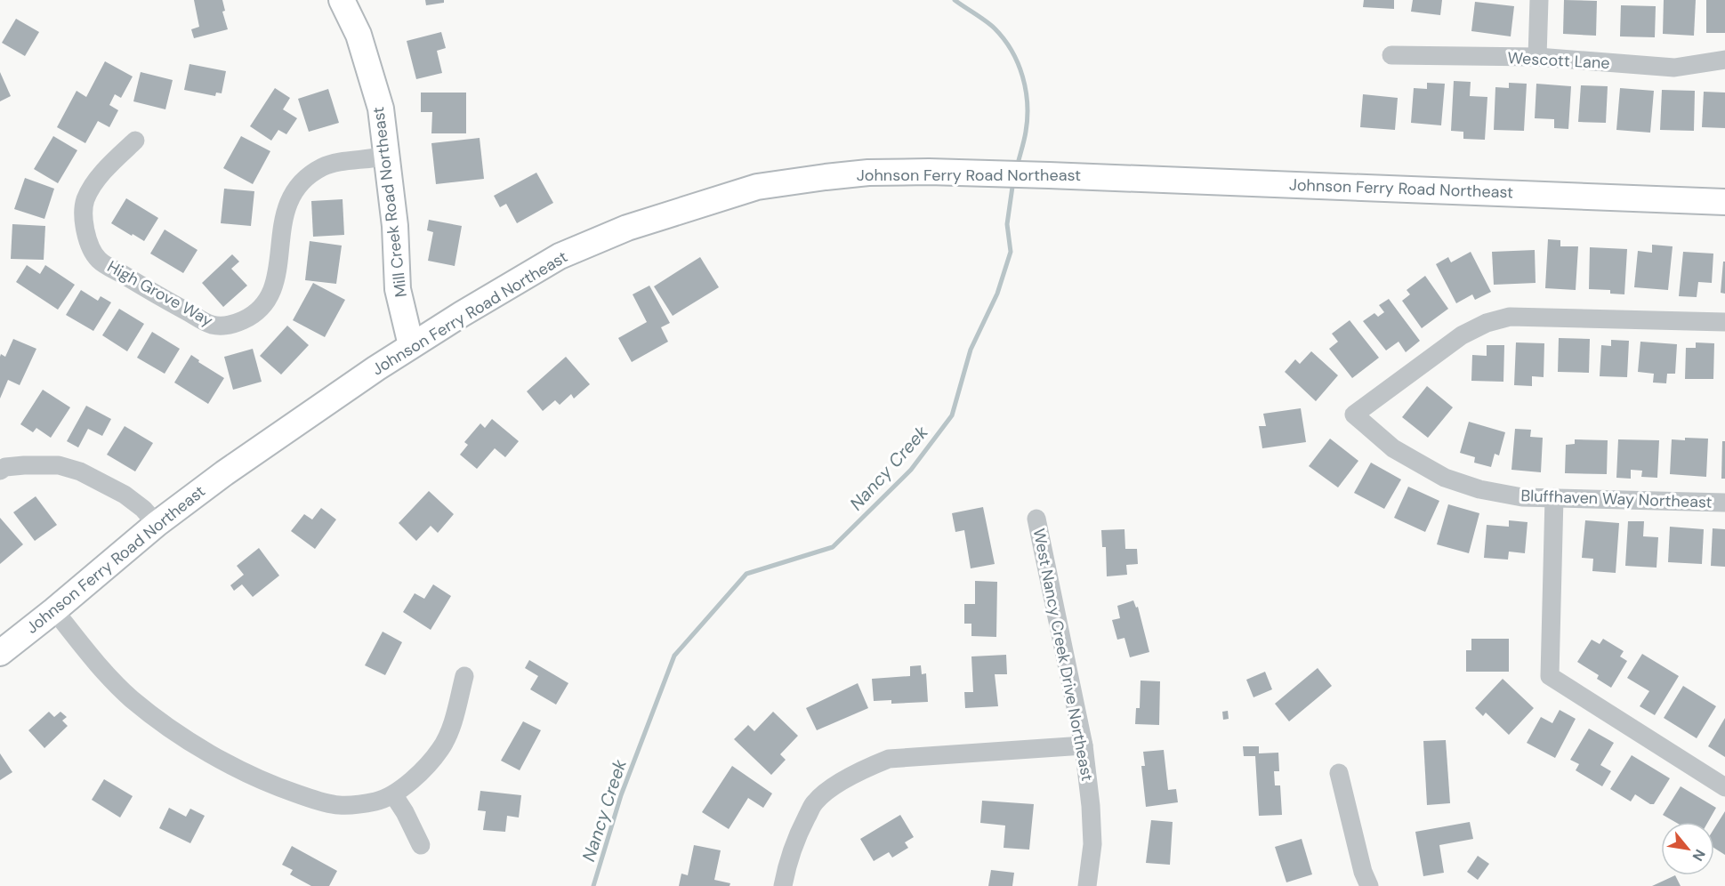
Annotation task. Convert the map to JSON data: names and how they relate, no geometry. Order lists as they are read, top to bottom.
{
  "streets": {
    "main road": ["Johnson Ferry Road Northeast", "Mill Creek Road Northeast"],
    "street": [
      "Wescott Lane",
      "High Grove Way",
      "Bluffhaven Way Northeast",
      "West Nancy Creek Drive Northeast"
    ]
  },
  "crossings": [
    ["Johnson Ferry Road Northeast", "Mill Creek Road Northeast"],
    ["Mill Creek Road Northeast", "High Grove Way"]
  ],
  "water": ["Nancy Creek"],
  "north": "bottom right"
}
